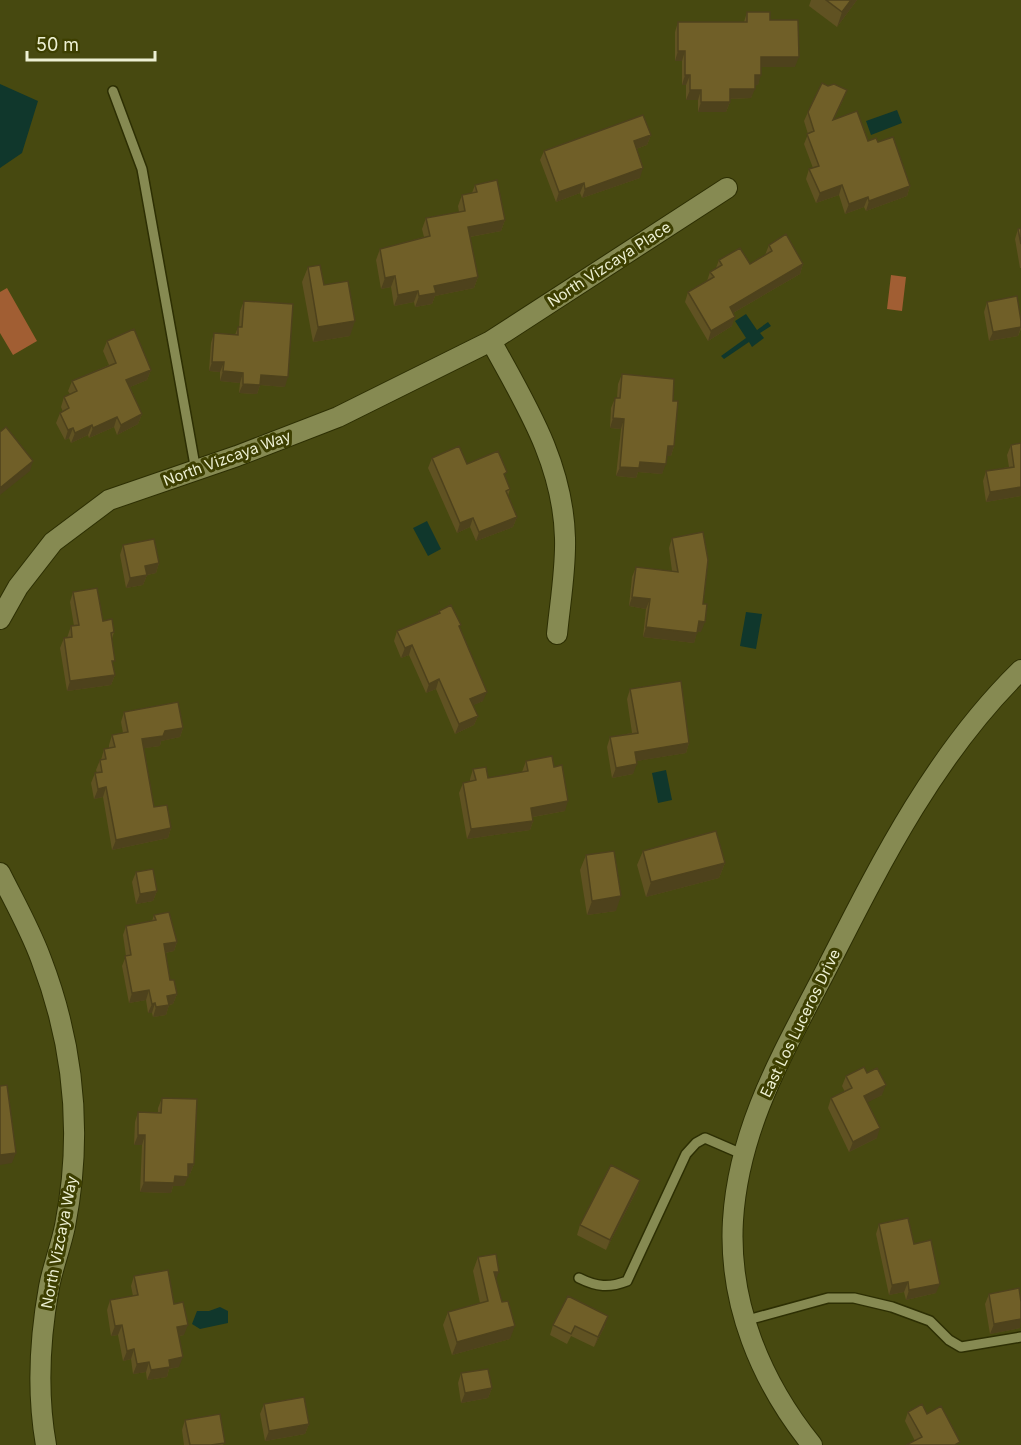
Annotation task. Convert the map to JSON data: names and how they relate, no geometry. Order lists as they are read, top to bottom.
{
  "streets": {
    "street": ["North Vizcaya Place", "North Vizcaya Way", "East Los Luceros Drive"]
  },
  "crossings": [
    ["North Vizcaya Place", "North Vizcaya Way"]
  ],
  "scale_bar": "50 m"
}
